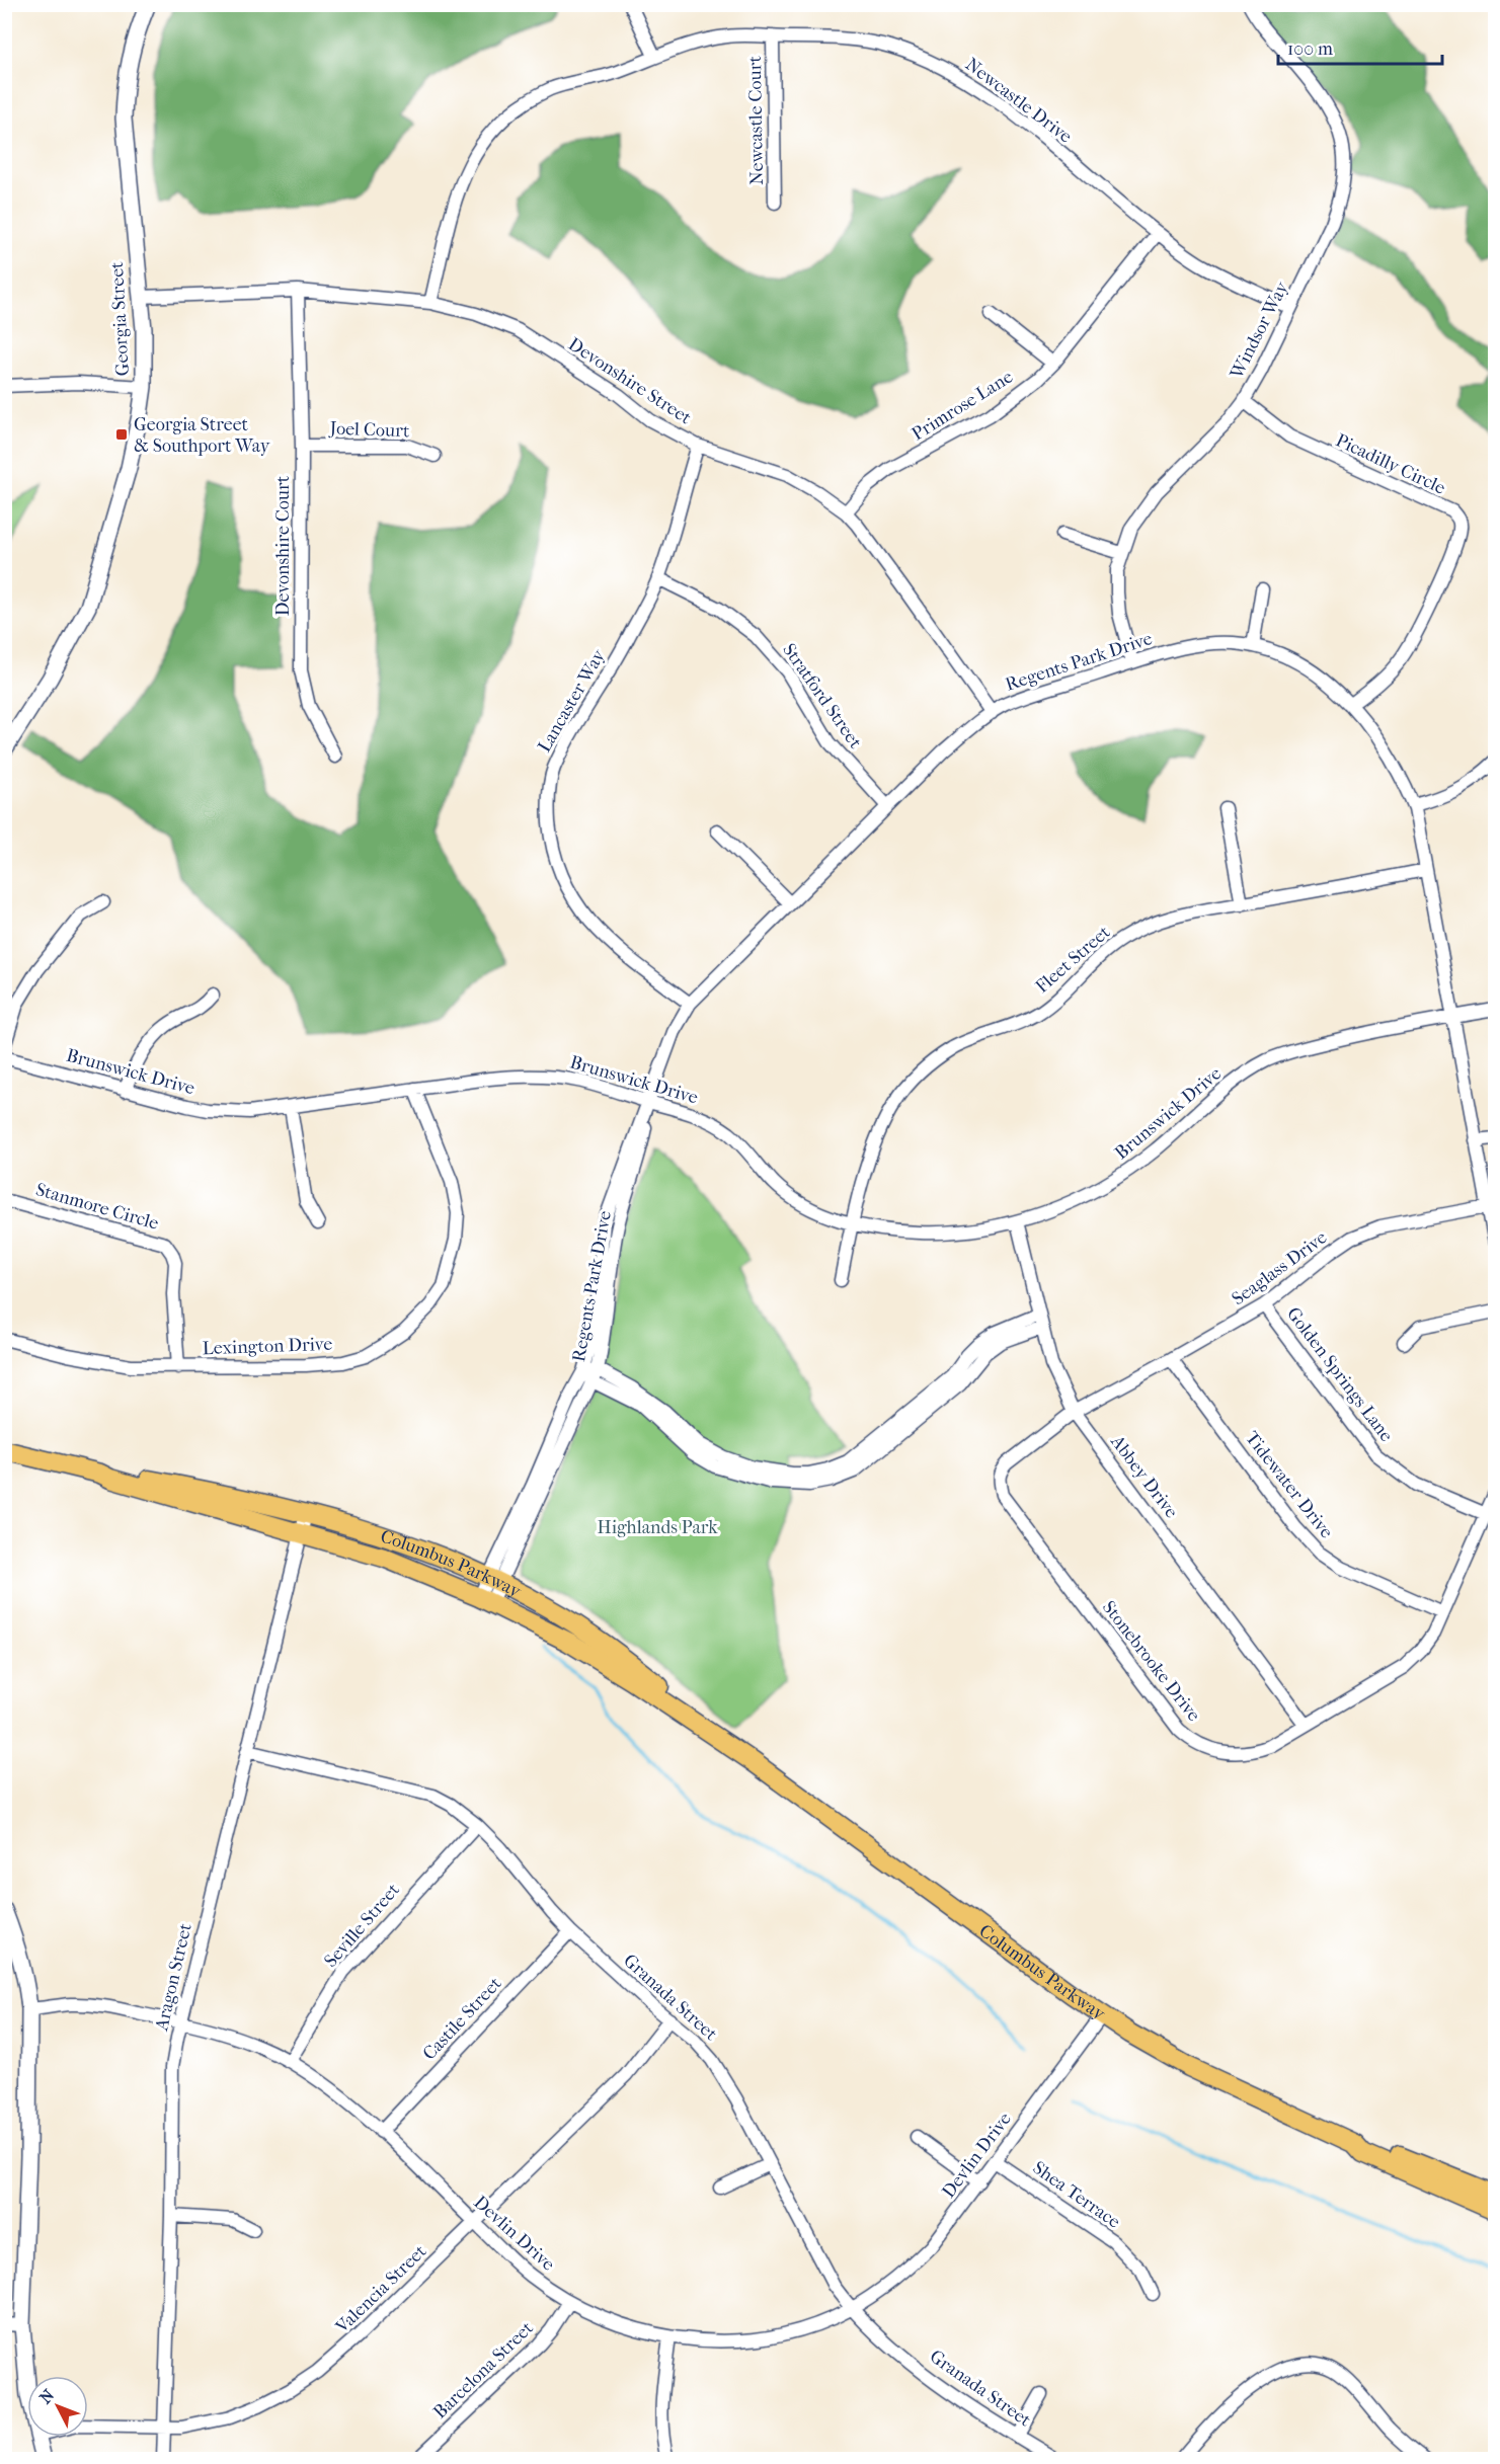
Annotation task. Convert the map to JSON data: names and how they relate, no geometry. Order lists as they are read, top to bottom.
{
  "streets": {
    "main road": ["Columbus Parkway"],
    "street": [
      "Newcastle Drive",
      "Newcastle Court",
      "Georgia Street",
      "Windsor Way",
      "Devonshire Street",
      "Primrose Lane",
      "Joel Court",
      "Picadilly Circle",
      "Devonshire Court",
      "Regents Park Drive",
      "Stratford Street",
      "Lancaster Way",
      "Fleet Street",
      "Brunswick Drive",
      "Stanmore Circle",
      "Seaglass Drive",
      "Lexington Drive",
      "Golden Springs Lane",
      "Abbey Drive",
      "Tidewater Drive",
      "Stonebrooke Drive",
      "Seville Street",
      "Aragon Street",
      "Granada Street",
      "Castile Street",
      "Devlin Drive",
      "Shea Terrace",
      "Valencia Street",
      "Barcelona Street"
    ]
  },
  "crossings": [
    ["Newcastle Drive", "Newcastle Court"],
    ["Newcastle Drive", "Windsor Way"],
    ["Newcastle Drive", "Devonshire Street"],
    ["Newcastle Drive", "Primrose Lane"],
    ["Georgia Street", "Devonshire Street"],
    ["Windsor Way", "Picadilly Circle"],
    ["Windsor Way", "Regents Park Drive"],
    ["Devonshire Street", "Primrose Lane"],
    ["Devonshire Street", "Devonshire Court"],
    ["Devonshire Street", "Regents Park Drive"],
    ["Devonshire Street", "Lancaster Way"],
    ["Joel Court", "Devonshire Court"],
    ["Picadilly Circle", "Regents Park Drive"],
    ["Regents Park Drive", "Stratford Street"],
    ["Regents Park Drive", "Lancaster Way"],
    ["Regents Park Drive", "Fleet Street"],
    ["Regents Park Drive", "Brunswick Drive"],
    ["Regents Park Drive", "Seaglass Drive"],
    ["Regents Park Drive", "Columbus Parkway"],
    ["Stratford Street", "Lancaster Way"],
    ["Fleet Street", "Brunswick Drive"],
    ["Brunswick Drive", "Lexington Drive"],
    ["Brunswick Drive", "Abbey Drive"],
    ["Stanmore Circle", "Lexington Drive"],
    ["Seaglass Drive", "Golden Springs Lane"],
    ["Seaglass Drive", "Abbey Drive"],
    ["Seaglass Drive", "Tidewater Drive"],
    ["Seaglass Drive", "Stonebrooke Drive"],
    ["Golden Springs Lane", "Stonebrooke Drive"],
    ["Abbey Drive", "Stonebrooke Drive"],
    ["Tidewater Drive", "Stonebrooke Drive"],
    ["Columbus Parkway", "Aragon Street"],
    ["Columbus Parkway", "Devlin Drive"],
    ["Seville Street", "Granada Street"],
    ["Seville Street", "Devlin Drive"],
    ["Aragon Street", "Granada Street"],
    ["Aragon Street", "Devlin Drive"],
    ["Aragon Street", "Valencia Street"],
    ["Granada Street", "Castile Street"],
    ["Granada Street", "Devlin Drive"],
    ["Granada Street", "Valencia Street"],
    ["Castile Street", "Devlin Drive"],
    ["Devlin Drive", "Shea Terrace"],
    ["Devlin Drive", "Valencia Street"],
    ["Devlin Drive", "Barcelona Street"]
  ],
  "parks": ["Highlands Park"],
  "places": {
    "transit": ["Georgia Street & Southport Way"]
  },
  "scale_bar": "100 m",
  "north": "top left"
}
